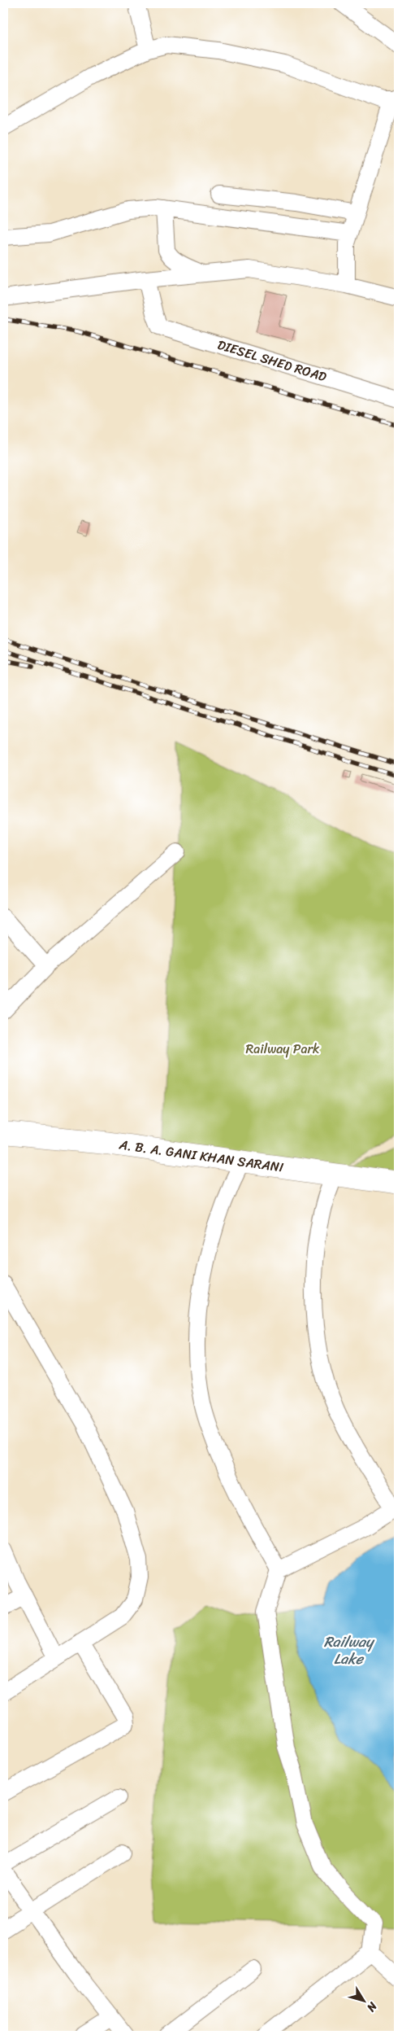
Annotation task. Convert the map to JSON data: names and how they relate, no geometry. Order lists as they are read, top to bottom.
{
  "streets": {
    "main road": ["A. B. A. GANI KHAN SARANI"],
    "street": ["DIESEL SHED ROAD"]
  },
  "water": ["Railway Lake"],
  "parks": ["Railway Park"],
  "north": "bottom right"
}
